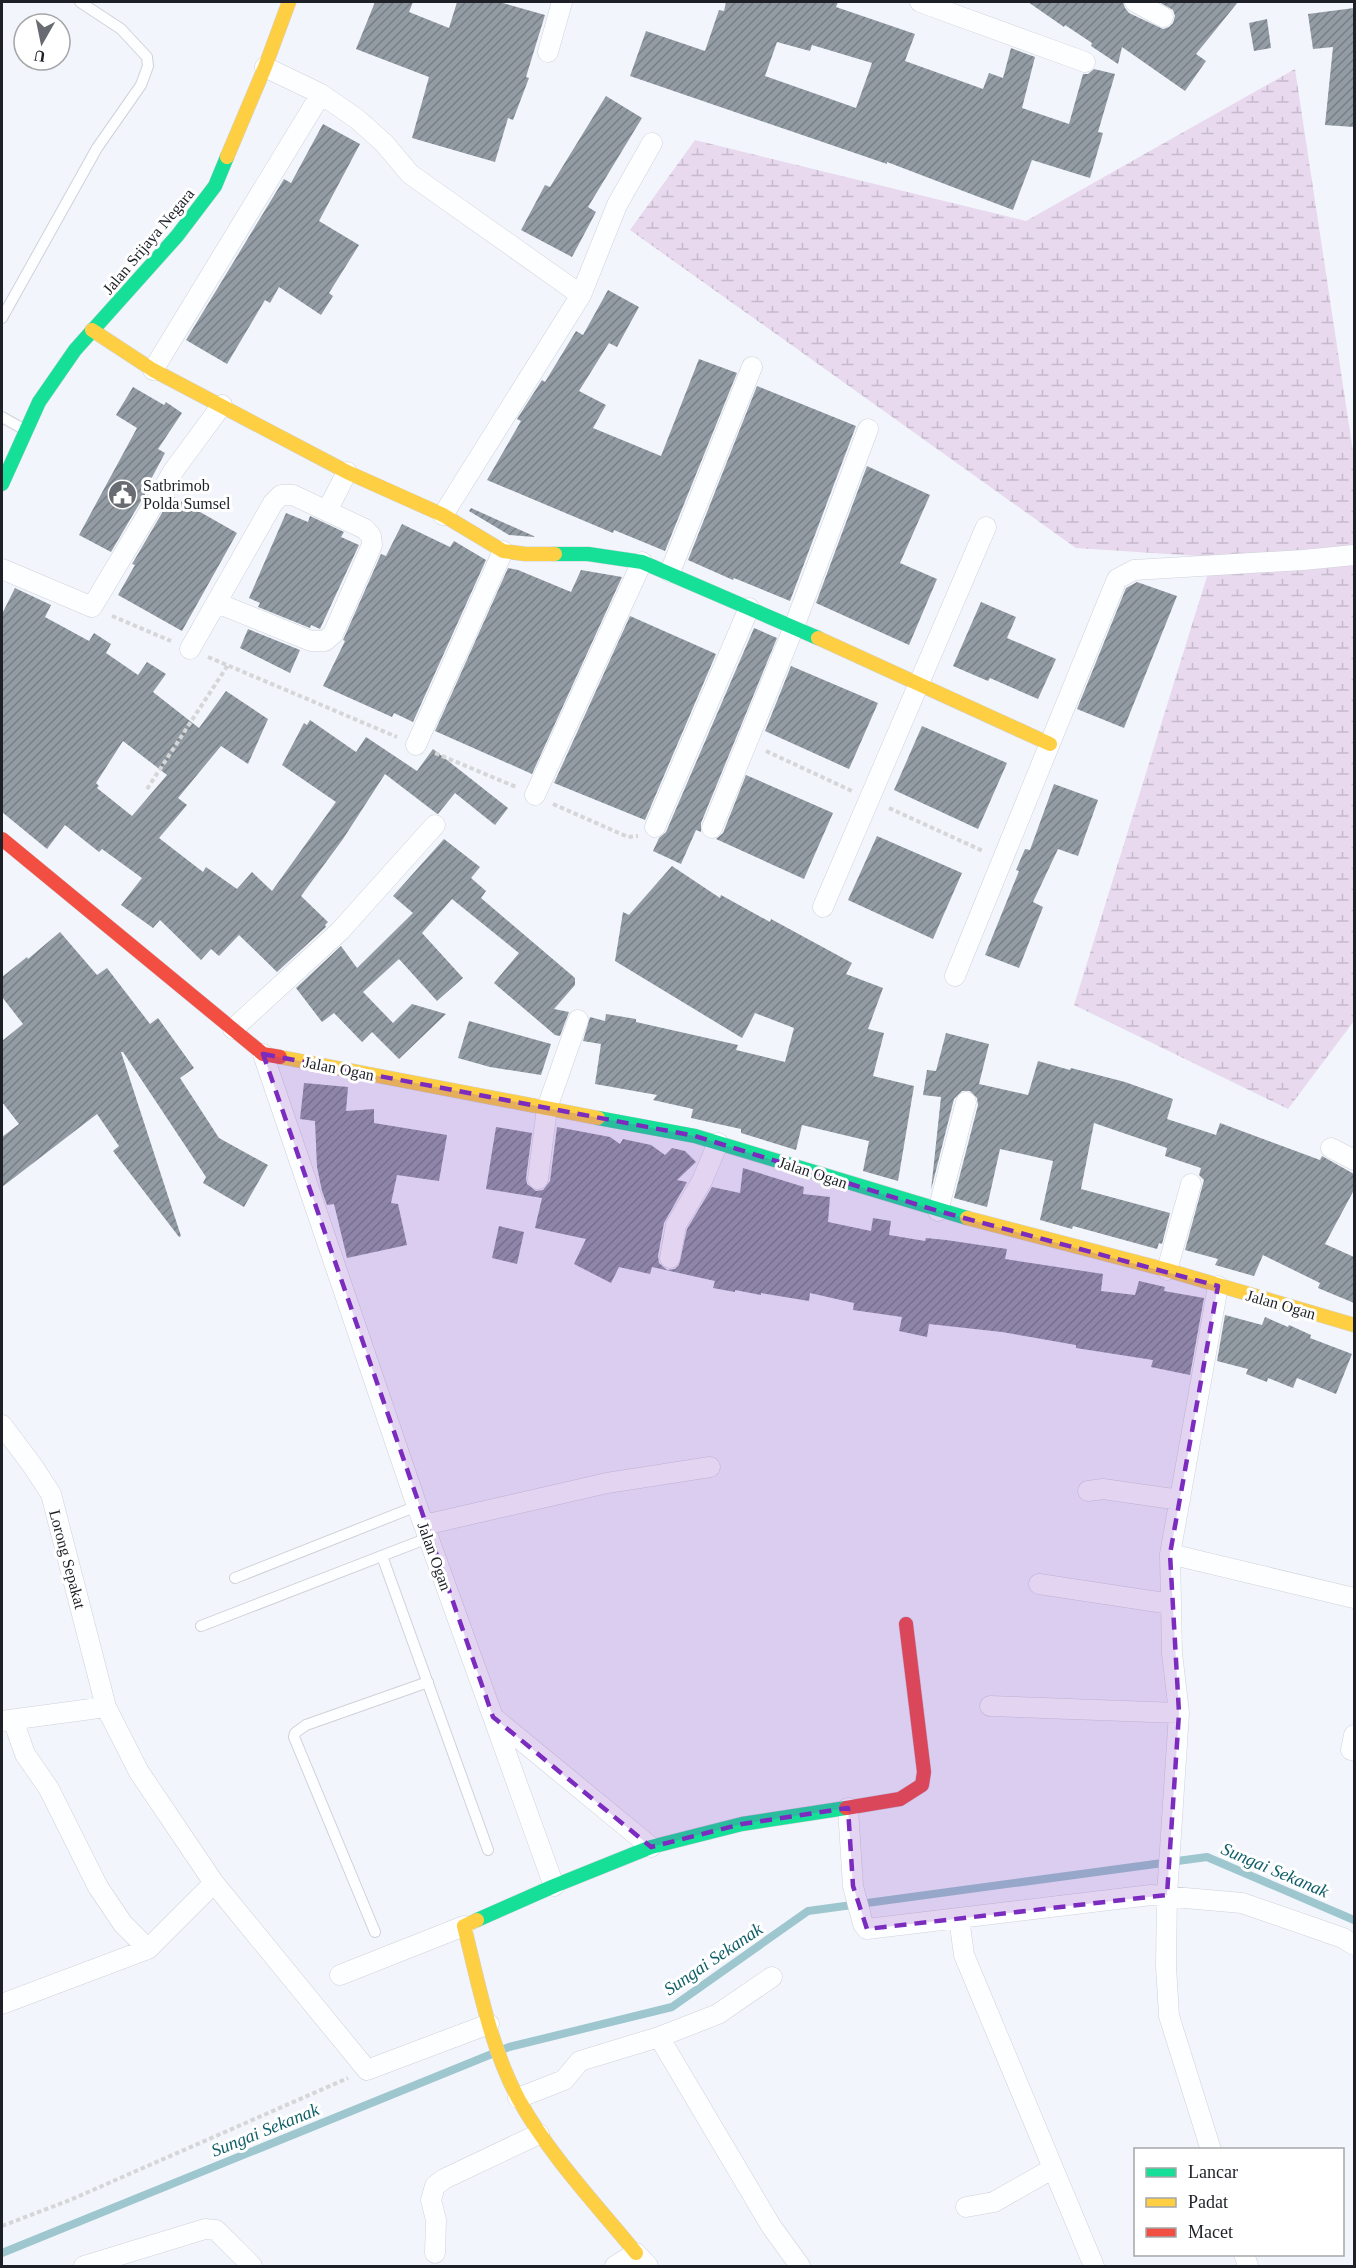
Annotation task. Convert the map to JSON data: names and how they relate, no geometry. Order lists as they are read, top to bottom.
{
  "streets": {
    "street": ["Jalan Srijaya Negara", "Jalan Ogan", "Lorong Sepakat"]
  },
  "water": ["Sungai Sekanak"],
  "places": {
    "public building": ["Satbrimob Polda Sumsel"]
  },
  "legend": ["Lancar", "Padat", "Macet"],
  "north": "bottom"
}
